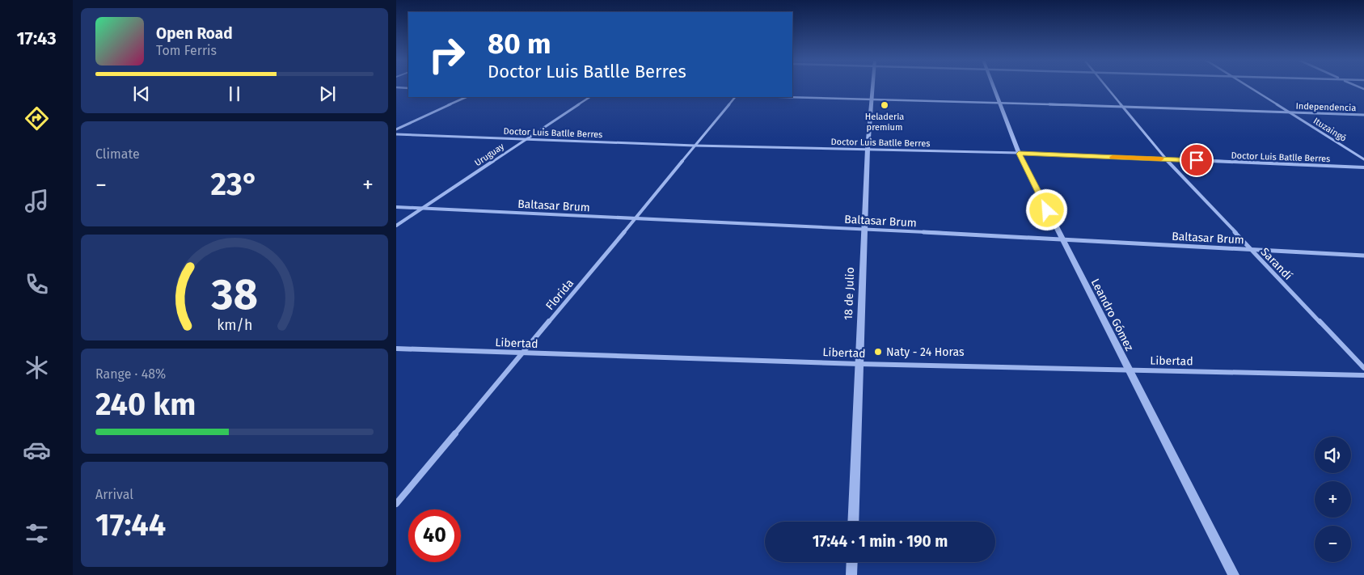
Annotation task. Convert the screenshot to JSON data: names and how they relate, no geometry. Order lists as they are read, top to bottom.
{
  "streets": {
    "street": [
      "Independencia",
      "Ituzaingó",
      "Doctor Luis Batlle Berres",
      "Uruguay",
      "Baltasar Brum",
      "Sarandí",
      "18 de Julio",
      "Florida",
      "Leandro Gómez",
      "Libertad"
    ]
  },
  "crossings": [
    ["Independencia", "Ituzaingó"],
    ["Independencia", "Sarandí"],
    ["Independencia", "18 de Julio"],
    ["Independencia", "Leandro Gómez"],
    ["Doctor Luis Batlle Berres", "Uruguay"],
    ["Doctor Luis Batlle Berres", "Sarandí"],
    ["Doctor Luis Batlle Berres", "18 de Julio"],
    ["Doctor Luis Batlle Berres", "Florida"],
    ["Doctor Luis Batlle Berres", "Leandro Gómez"],
    ["Uruguay", "Baltasar Brum"],
    ["Baltasar Brum", "Sarandí"],
    ["Baltasar Brum", "18 de Julio"],
    ["Baltasar Brum", "Florida"],
    ["Baltasar Brum", "Leandro Gómez"],
    ["18 de Julio", "Libertad"],
    ["Florida", "Libertad"],
    ["Leandro Gómez", "Libertad"]
  ],
  "places": ["Heladeria premium", "Naty - 24 Horas"],
  "page": {
    "tabs": "17:43",
    "turn": ["80 m", "Doctor Luis Batlle Berres"],
    "song": ["Open Road", "Tom Ferris"],
    "tile": [
      "Climate",
      ["Range · 48%", "240 km"],
      ["Arrival", "17:44"]
    ],
    "heat": ["−", "23°", "+"],
    "map_buttons": ["+", "−"],
    "limit": "40",
    "trip": "17:44 · 1 min · 190 m",
    "gauge": ["38", "km/h"]
  }
}
